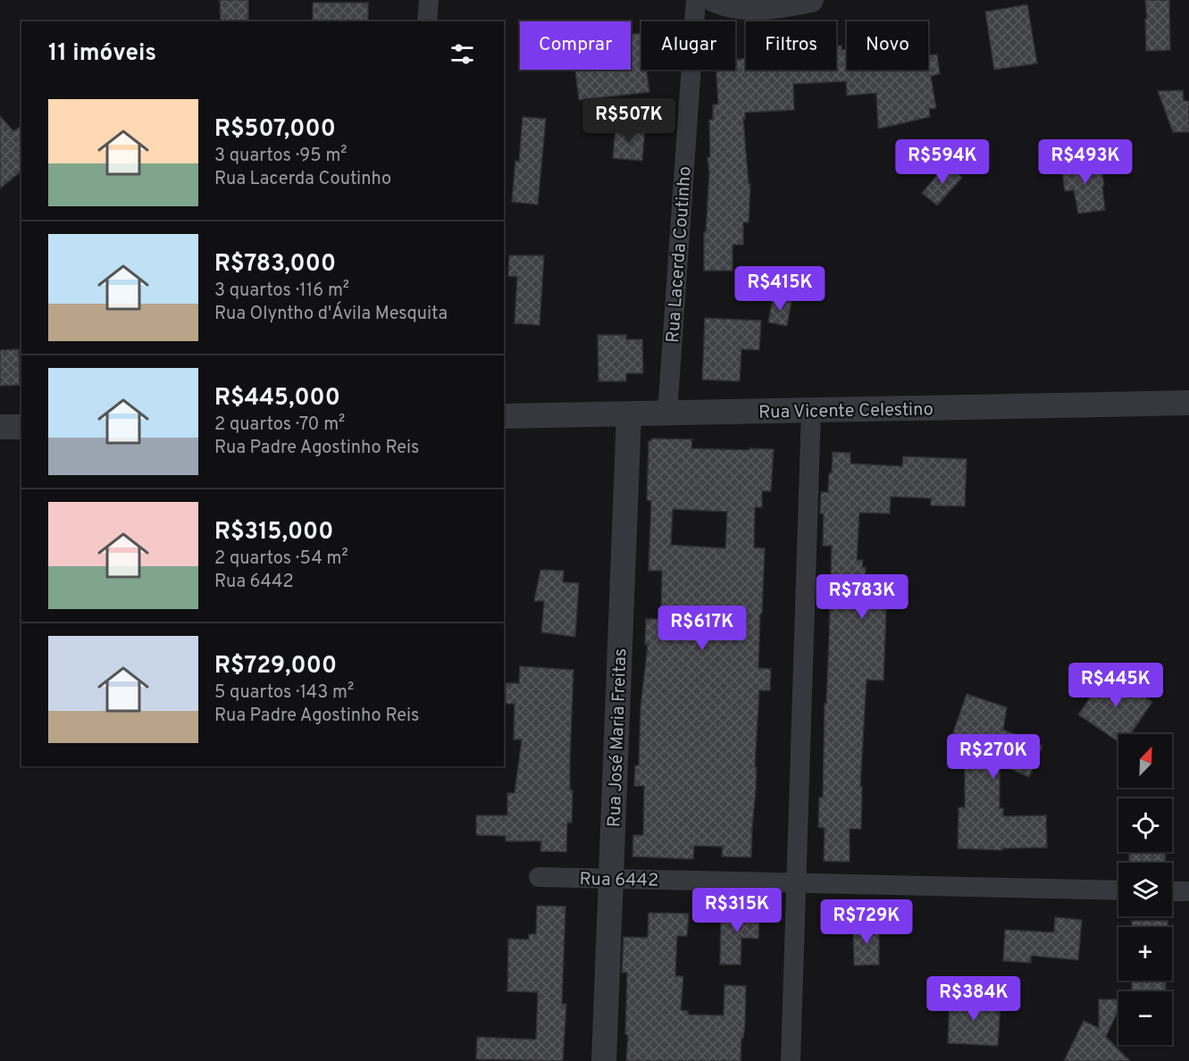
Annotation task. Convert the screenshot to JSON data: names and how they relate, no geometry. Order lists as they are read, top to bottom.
{
  "streets": {
    "street": [
      "Rua Lacerda Coutinho",
      "Rua Vicente Celestino",
      "Rua José Maria Freitas",
      "Rua 6442"
    ]
  },
  "crossings": [
    ["Rua Lacerda Coutinho", "Rua Vicente Celestino"],
    ["Rua Vicente Celestino", "Rua José Maria Freitas"],
    ["Rua José Maria Freitas", "Rua 6442"]
  ],
  "north": "top right",
  "page": {
    "chip": [
      "Comprar",
      "Alugar",
      "Filtros",
      "Novo"
    ],
    "heading": "11 imóveis",
    "list": [
      {
        "name": "R$507,000",
        "note": "3 quartos · 95 m² · Rua Lacerda Coutinho"
      },
      {
        "name": "R$783,000",
        "note": "3 quartos · 116 m² · Rua Olyntho d'Ávila Mesquita"
      },
      {
        "name": "R$445,000",
        "note": "2 quartos · 70 m² · Rua Padre Agostinho Reis"
      },
      {
        "name": "R$315,000",
        "note": "2 quartos · 54 m² · Rua 6442"
      },
      {
        "name": "R$729,000",
        "note": "5 quartos · 143 m² · Rua Padre Agostinho Reis"
      }
    ],
    "price": [
      "R$507K",
      "R$594K",
      "R$493K",
      "R$415K",
      "R$783K",
      "R$617K",
      "R$445K",
      "R$270K",
      "R$315K",
      "R$729K",
      "R$384K"
    ],
    "map_buttons": ["+", "−"]
  }
}
